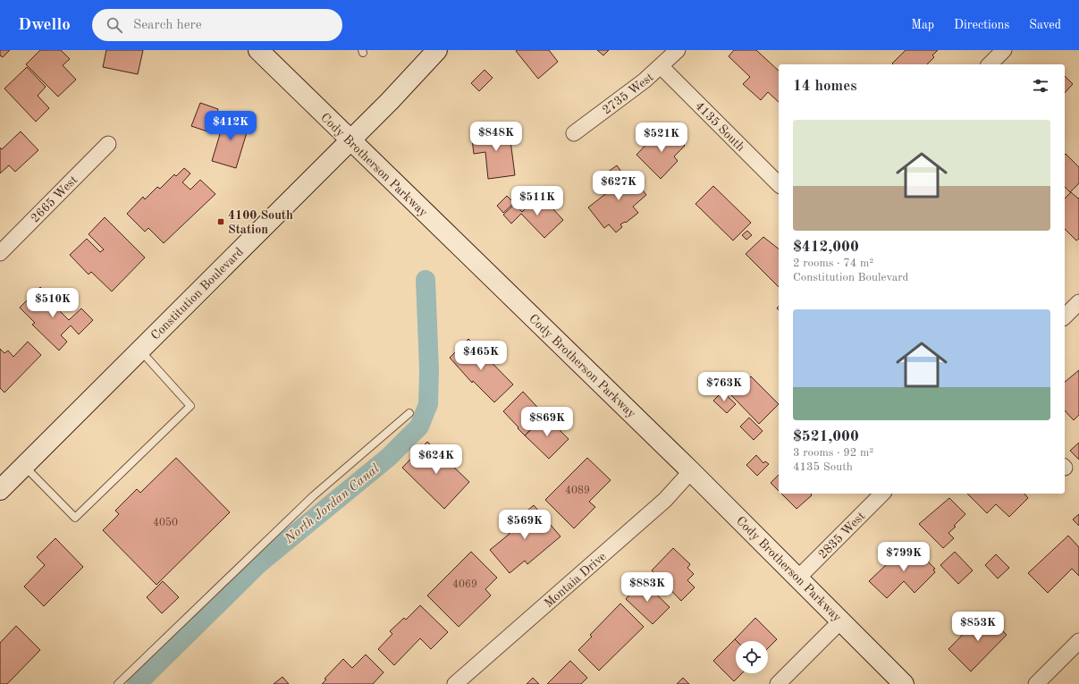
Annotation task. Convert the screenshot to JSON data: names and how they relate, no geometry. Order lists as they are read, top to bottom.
{
  "streets": {
    "main road": ["Cody Brotherson Parkway", "Constitution Boulevard"],
    "street": [
      "2735 West",
      "4135 South",
      "2665 West",
      "2835 West",
      "Montaia Drive"
    ]
  },
  "crossings": [
    ["2735 West", "4135 South"],
    ["Cody Brotherson Parkway", "Constitution Boulevard"],
    ["Cody Brotherson Parkway", "2835 West"],
    ["Cody Brotherson Parkway", "Montaia Drive"]
  ],
  "water": ["North Jordan Canal"],
  "places": {
    "transit": ["4100 South Station"]
  },
  "house_numbers": ["4089", "4050", "4069"],
  "page": {
    "header": "Dwello",
    "search": "Search here",
    "nav": ["Map", "Directions", "Saved"],
    "heading": "14 homes",
    "list": [
      {
        "name": "$412,000",
        "note": "2 rooms · 74 m² · Constitution Boulevard"
      },
      {
        "name": "$521,000",
        "note": "3 rooms · 92 m² · 4135 South"
      }
    ],
    "price": [
      "$412K",
      "$848K",
      "$521K",
      "$627K",
      "$511K",
      "$510K",
      "$465K",
      "$763K",
      "$869K",
      "$624K",
      "$569K",
      "$799K",
      "$883K",
      "$853K"
    ]
  }
}
